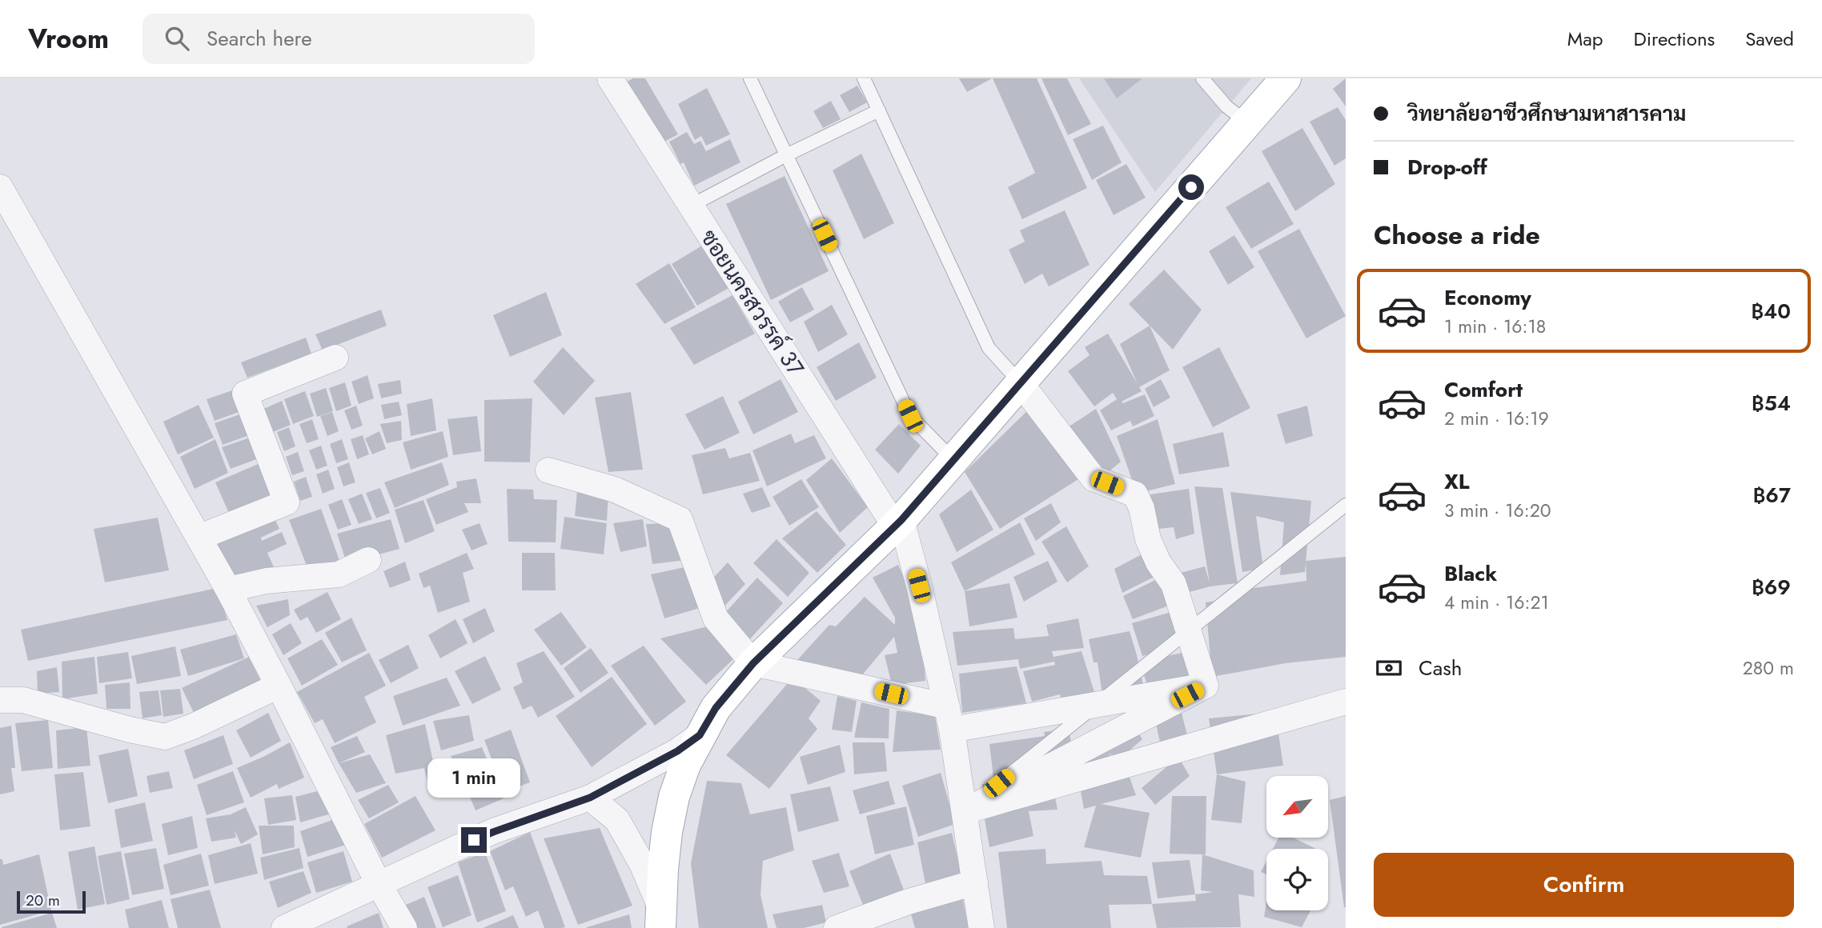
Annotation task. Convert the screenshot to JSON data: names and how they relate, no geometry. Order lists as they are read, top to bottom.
{
  "streets": {
    "street": ["ซอยนครสวรรค์ 37"]
  },
  "scale_bar": "20 m",
  "north": "bottom left",
  "page": {
    "header": "Vroom",
    "search": "Search here",
    "nav": ["Map", "Directions", "Saved"],
    "banner": ["วิทยาลัยอาชีวศึกษามหาสารคาม", "Drop-off"],
    "heading": "Choose a ride",
    "list": [
      {
        "name": "Economy",
        "note": "1 min · 16:18",
        "value": "฿40"
      },
      {
        "name": "Comfort",
        "note": "2 min · 16:19",
        "value": "฿54"
      },
      {
        "name": "XL",
        "note": "3 min · 16:20",
        "value": "฿67"
      },
      {
        "name": "Black",
        "note": "4 min · 16:21",
        "value": "฿69"
      }
    ],
    "pay": ["Cash", "280 m"],
    "bubble": "1 min",
    "buttons": "Confirm",
    "scale": "20 m"
  }
}
